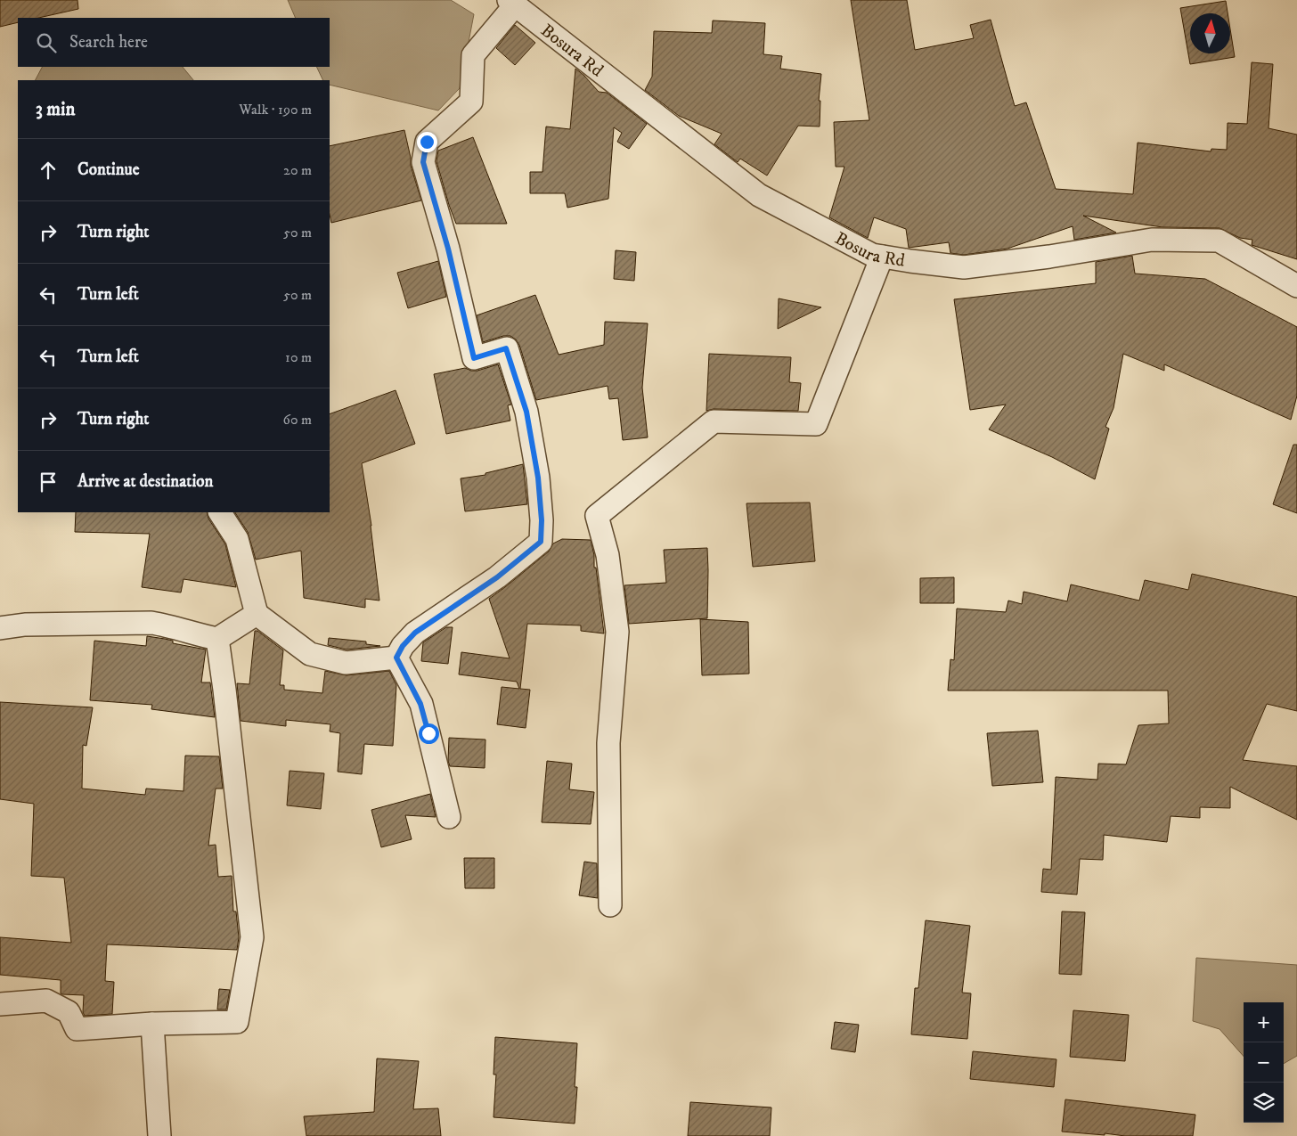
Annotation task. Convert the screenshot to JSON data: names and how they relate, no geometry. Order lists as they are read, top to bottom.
{
  "streets": {
    "street": ["Bosura Rd"]
  },
  "north": "top",
  "page": {
    "search": "Search here",
    "heading": ["3 min", "Walk · 190 m"],
    "list": [
      ["Continue", "20 m"],
      ["Turn right", "50 m"],
      ["Turn left", "50 m"],
      ["Turn left", "10 m"],
      ["Turn right", "60 m"],
      "Arrive at destination"
    ],
    "map_buttons": ["+", "−"]
  }
}
